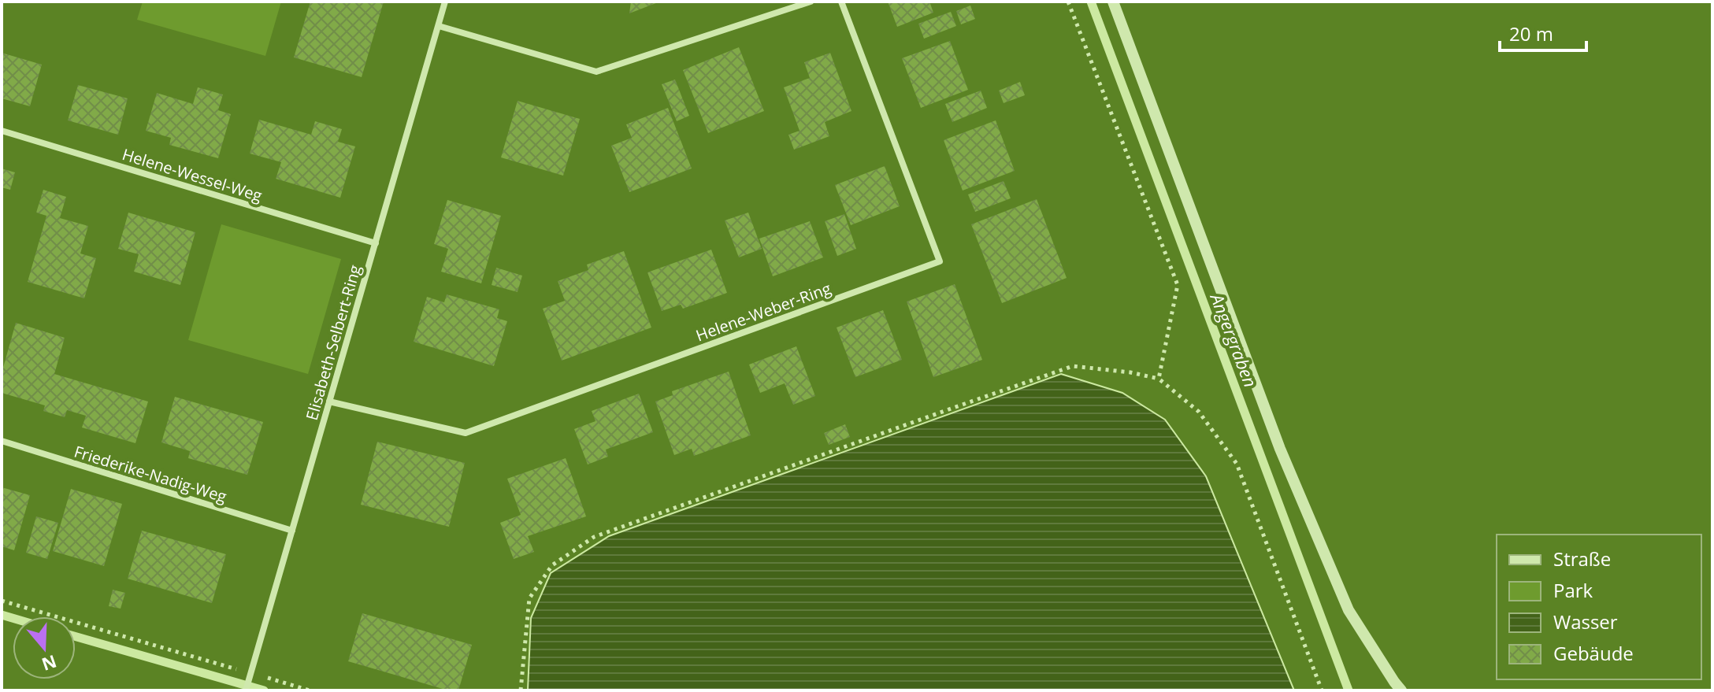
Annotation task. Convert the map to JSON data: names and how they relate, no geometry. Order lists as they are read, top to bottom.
{
  "streets": {
    "street": [
      "Helene-Wessel-Weg",
      "Helene-Weber-Ring",
      "Elisabeth-Selbert-Ring",
      "Friederike-Nadig-Weg"
    ]
  },
  "crossings": [
    ["Helene-Wessel-Weg", "Elisabeth-Selbert-Ring"],
    ["Helene-Weber-Ring", "Elisabeth-Selbert-Ring"],
    ["Elisabeth-Selbert-Ring", "Friederike-Nadig-Weg"]
  ],
  "water": ["Angergraben"],
  "legend": [
    "Straße",
    "Park",
    "Wasser",
    "Gebäude"
  ],
  "scale_bar": "20 m",
  "north": "bottom"
}
